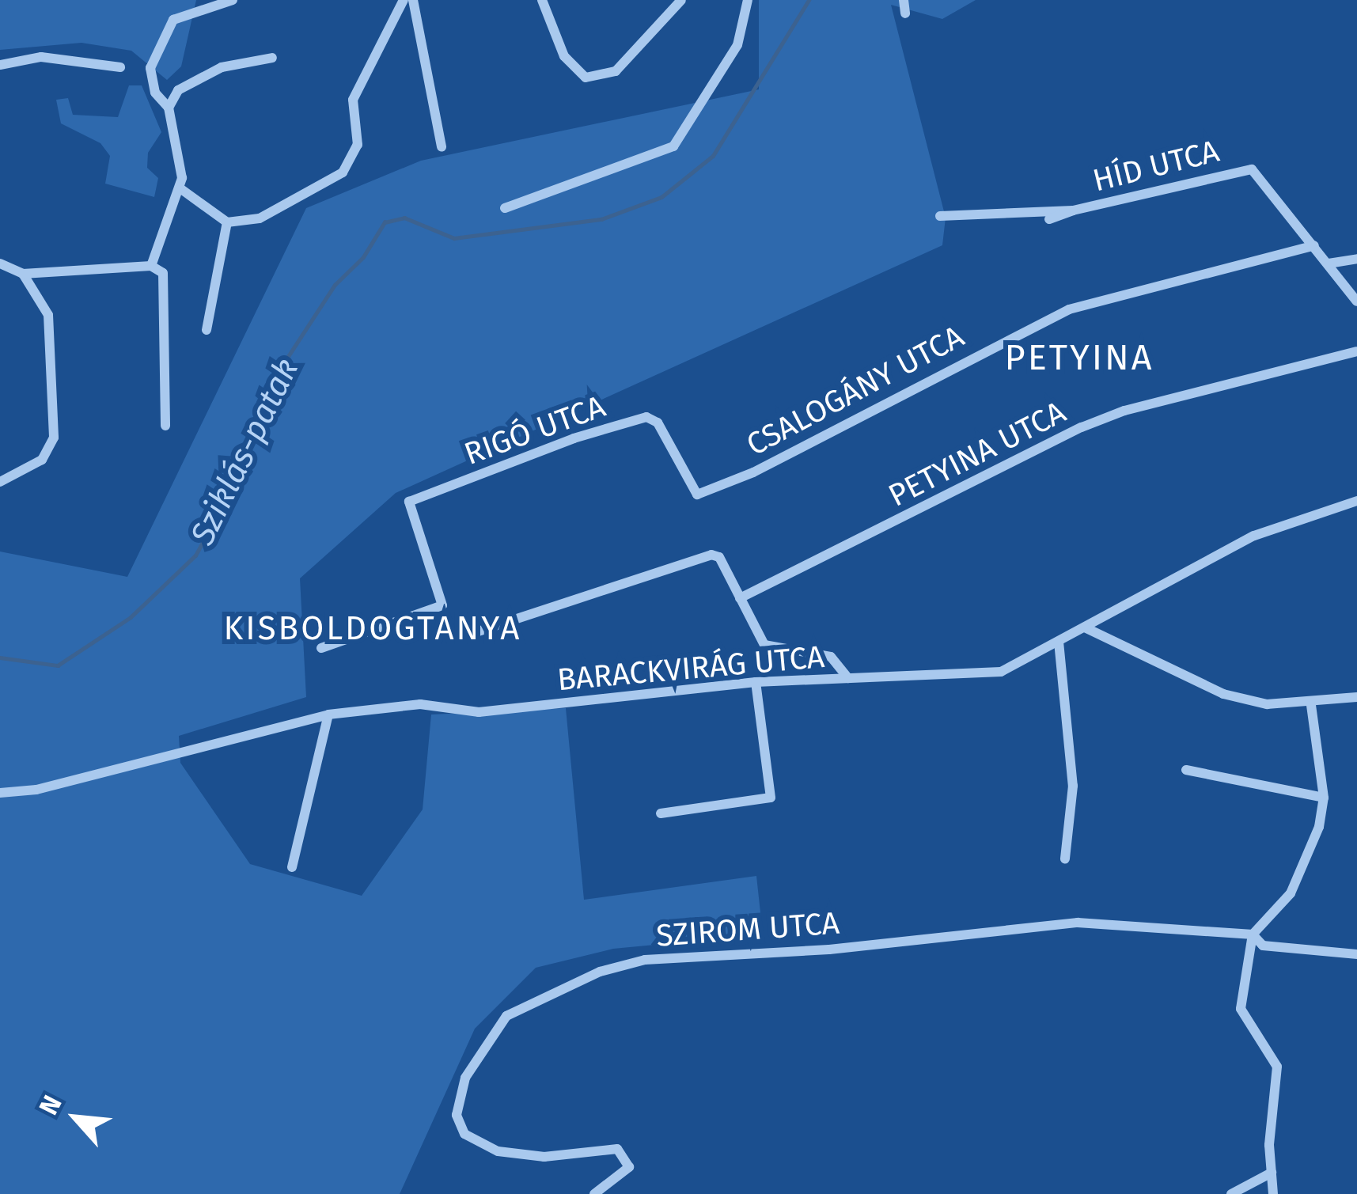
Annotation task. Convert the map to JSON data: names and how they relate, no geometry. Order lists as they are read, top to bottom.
{
  "streets": {
    "street": [
      "HÍD UTCA",
      "CSALOGÁNY UTCA",
      "RIGÓ UTCA",
      "PETYINA UTCA",
      "BARACKVIRÁG UTCA",
      "SZIROM UTCA"
    ]
  },
  "crossings": [
    ["HÍD UTCA", "CSALOGÁNY UTCA"],
    ["CSALOGÁNY UTCA", "RIGÓ UTCA"]
  ],
  "districts": ["PETYINA", "KISBOLDOGTANYA"],
  "water": ["Sziklás-patak"],
  "north": "top left"
}
